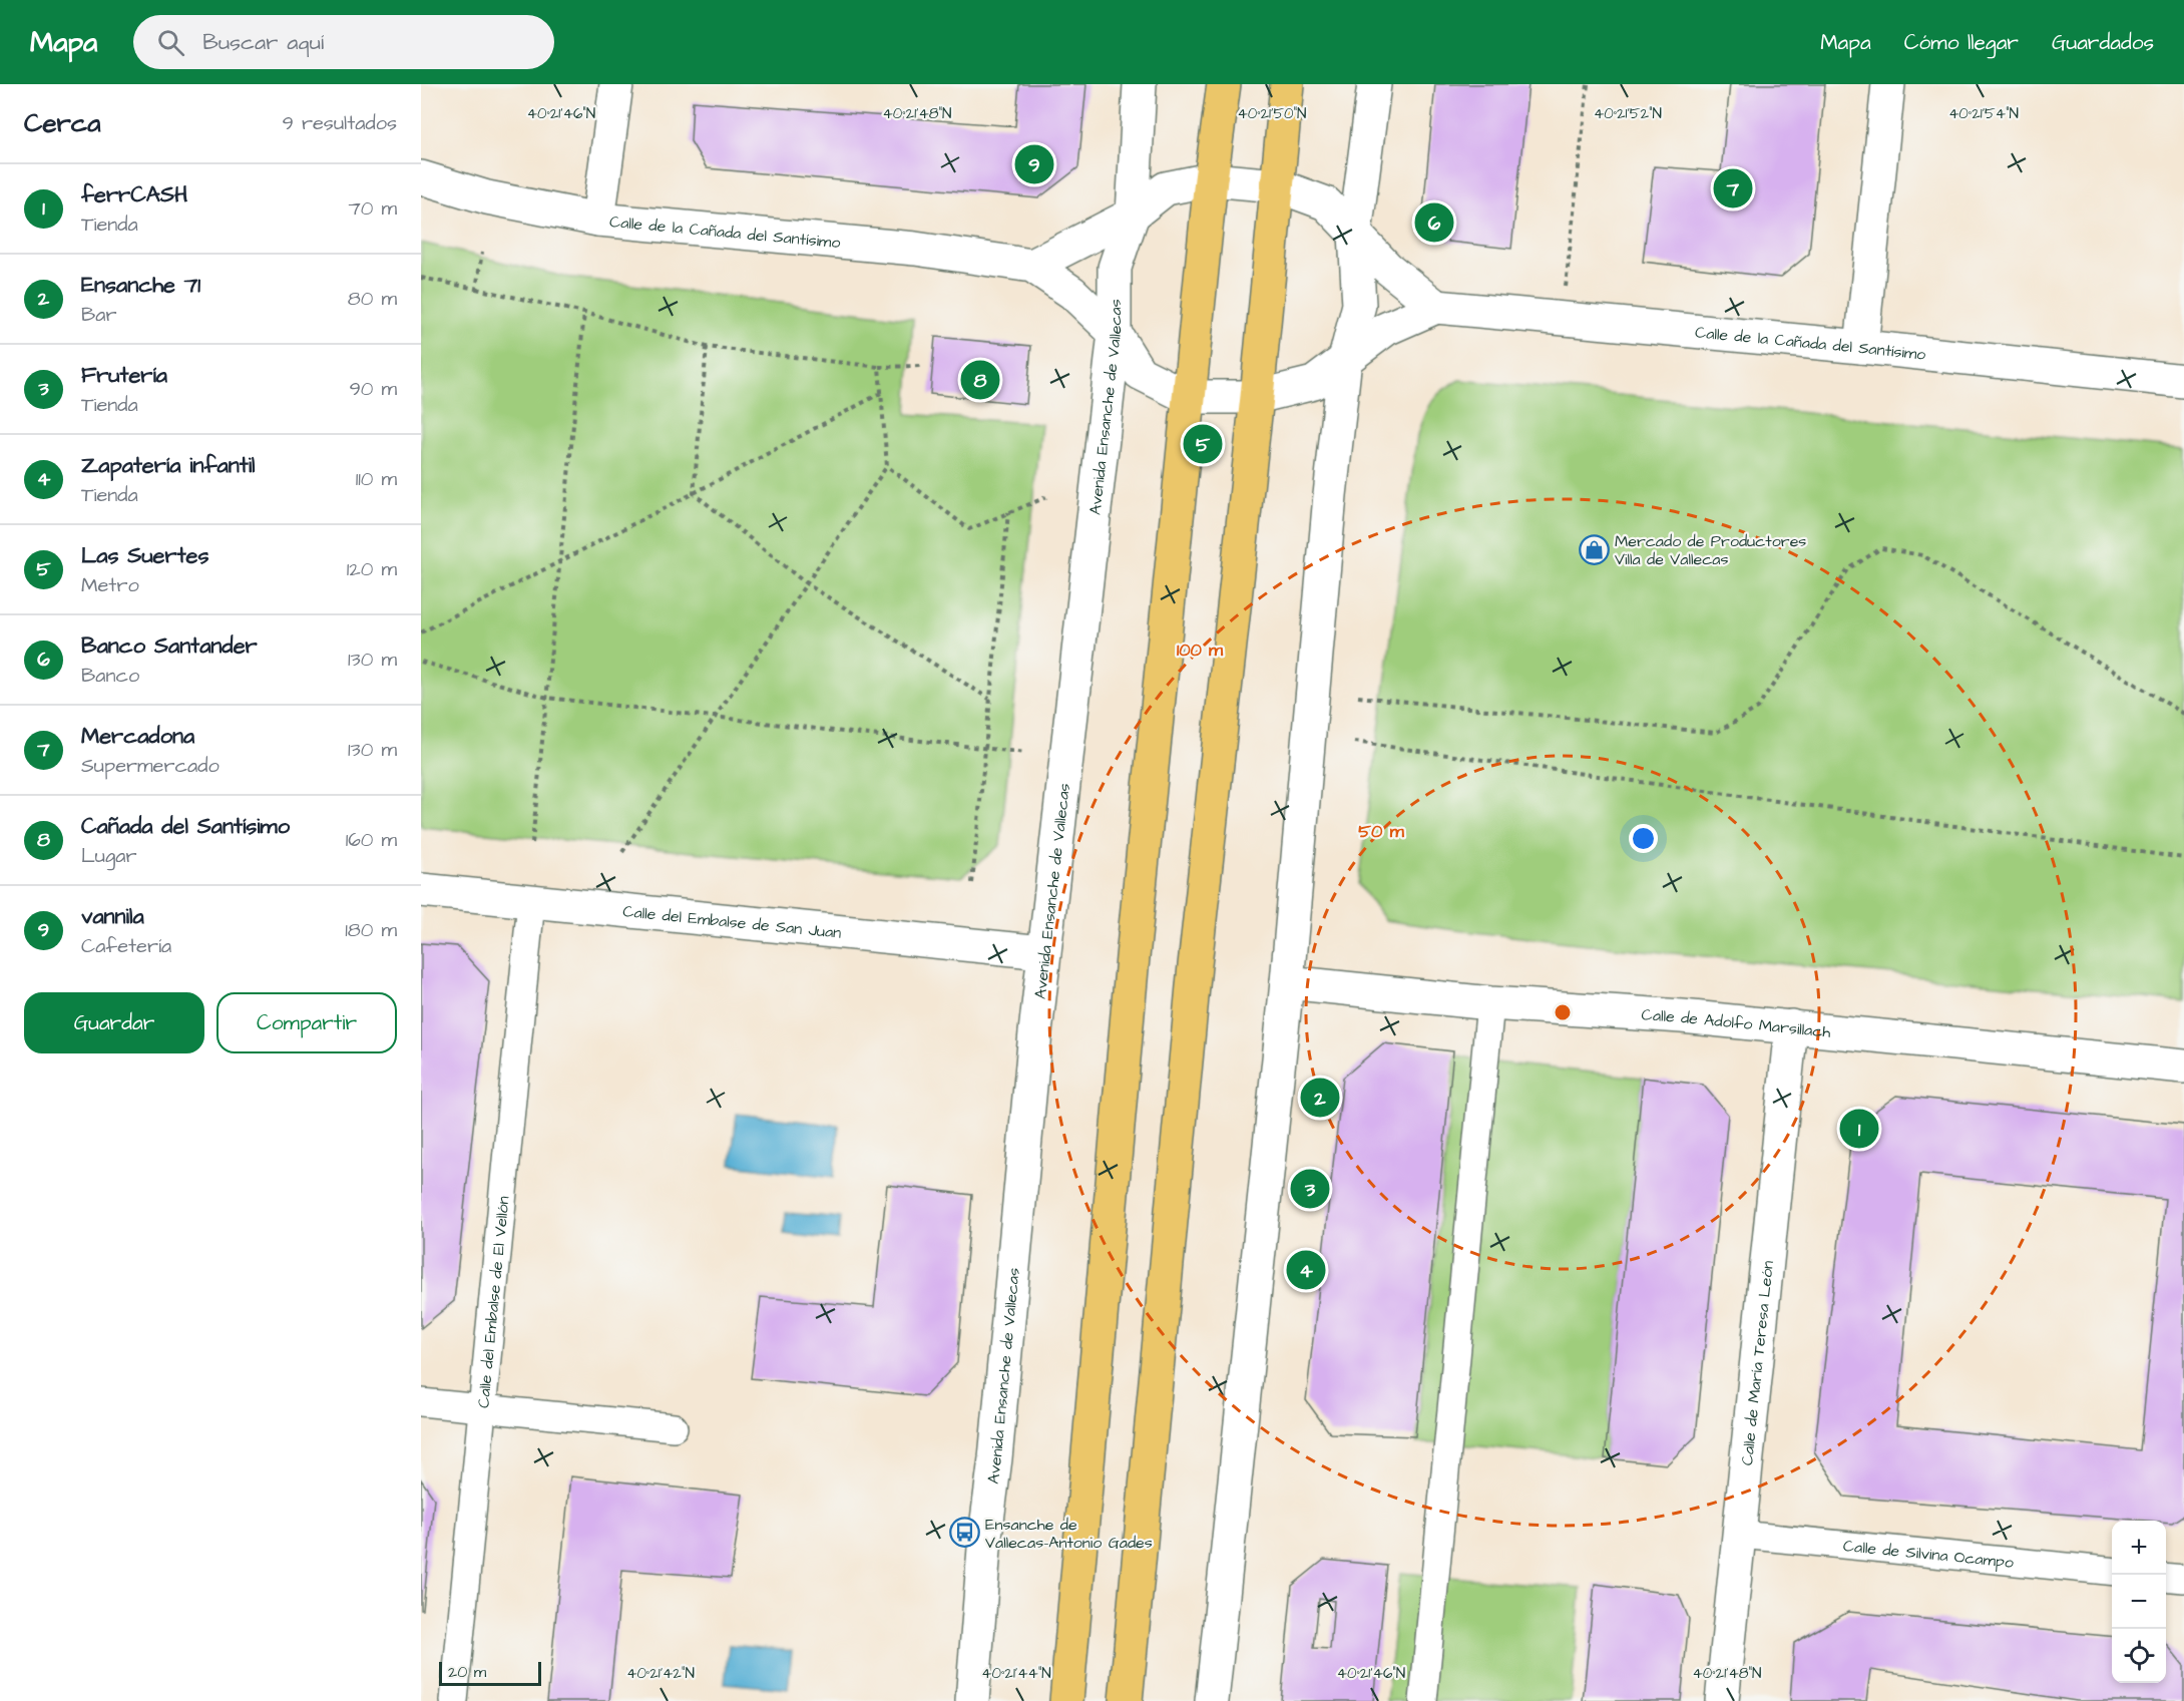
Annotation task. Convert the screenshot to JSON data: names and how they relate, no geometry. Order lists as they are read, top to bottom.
{
  "streets": {
    "street": [
      "Calle de la Cañada del Santísimo",
      "Avenida Ensanche de Vallecas",
      "Calle del Embalse de San Juan",
      "Calle de Adolfo Marsillach",
      "Calle del Embalse de El Vellón",
      "Calle de María Teresa León",
      "Calle de Silvina Ocampo"
    ]
  },
  "crossings": [
    ["Calle de la Cañada del Santísimo", "Avenida Ensanche de Vallecas"],
    ["Avenida Ensanche de Vallecas", "Calle del Embalse de San Juan"],
    ["Calle del Embalse de San Juan", "Calle del Embalse de El Vellón"],
    ["Calle de Adolfo Marsillach", "Calle de María Teresa León"],
    ["Calle de María Teresa León", "Calle de Silvina Ocampo"]
  ],
  "places": {
    "shop": ["Mercado de Productores Villa de Vallecas"],
    "bus stop": ["Ensanche de Vallecas-Antonio Gades"]
  },
  "scale_bar": "20 m",
  "page": {
    "header": "Mapa",
    "search": "Buscar aquí",
    "nav": ["Mapa", "Cómo llegar", "Guardados"],
    "heading": ["Cerca", "9 resultados"],
    "pins": [
      "9",
      "7",
      "6",
      "8",
      "5",
      "2",
      "1",
      "3",
      "4"
    ],
    "list": [
      {
        "mark": "1",
        "name": "ferrCASH",
        "note": "Tienda",
        "value": "70 m"
      },
      {
        "mark": "2",
        "name": "Ensanche 71",
        "note": "Bar",
        "value": "80 m"
      },
      {
        "mark": "3",
        "name": "Frutería",
        "note": "Tienda",
        "value": "90 m"
      },
      {
        "mark": "4",
        "name": "Zapatería infantil",
        "note": "Tienda",
        "value": "110 m"
      },
      {
        "mark": "5",
        "name": "Las Suertes",
        "note": "Metro",
        "value": "120 m"
      },
      {
        "mark": "6",
        "name": "Banco Santander",
        "note": "Banco",
        "value": "130 m"
      },
      {
        "mark": "7",
        "name": "Mercadona",
        "note": "Supermercado",
        "value": "130 m"
      },
      {
        "mark": "8",
        "name": "Cañada del Santísimo",
        "note": "Lugar",
        "value": "160 m"
      },
      {
        "mark": "9",
        "name": "vannila",
        "note": "Cafetería",
        "value": "180 m"
      }
    ],
    "buttons": ["Guardar", "Compartir"],
    "map_buttons": ["+", "−"],
    "scale": "20 m"
  },
  "coordinates": [
    "40°21'46\"N",
    "40°21'48\"N",
    "40°21'50\"N",
    "40°21'52\"N",
    "40°21'54\"N",
    "40°21'42\"N",
    "40°21'44\"N"
  ],
  "rings": ["100 m", "50 m"]
}
